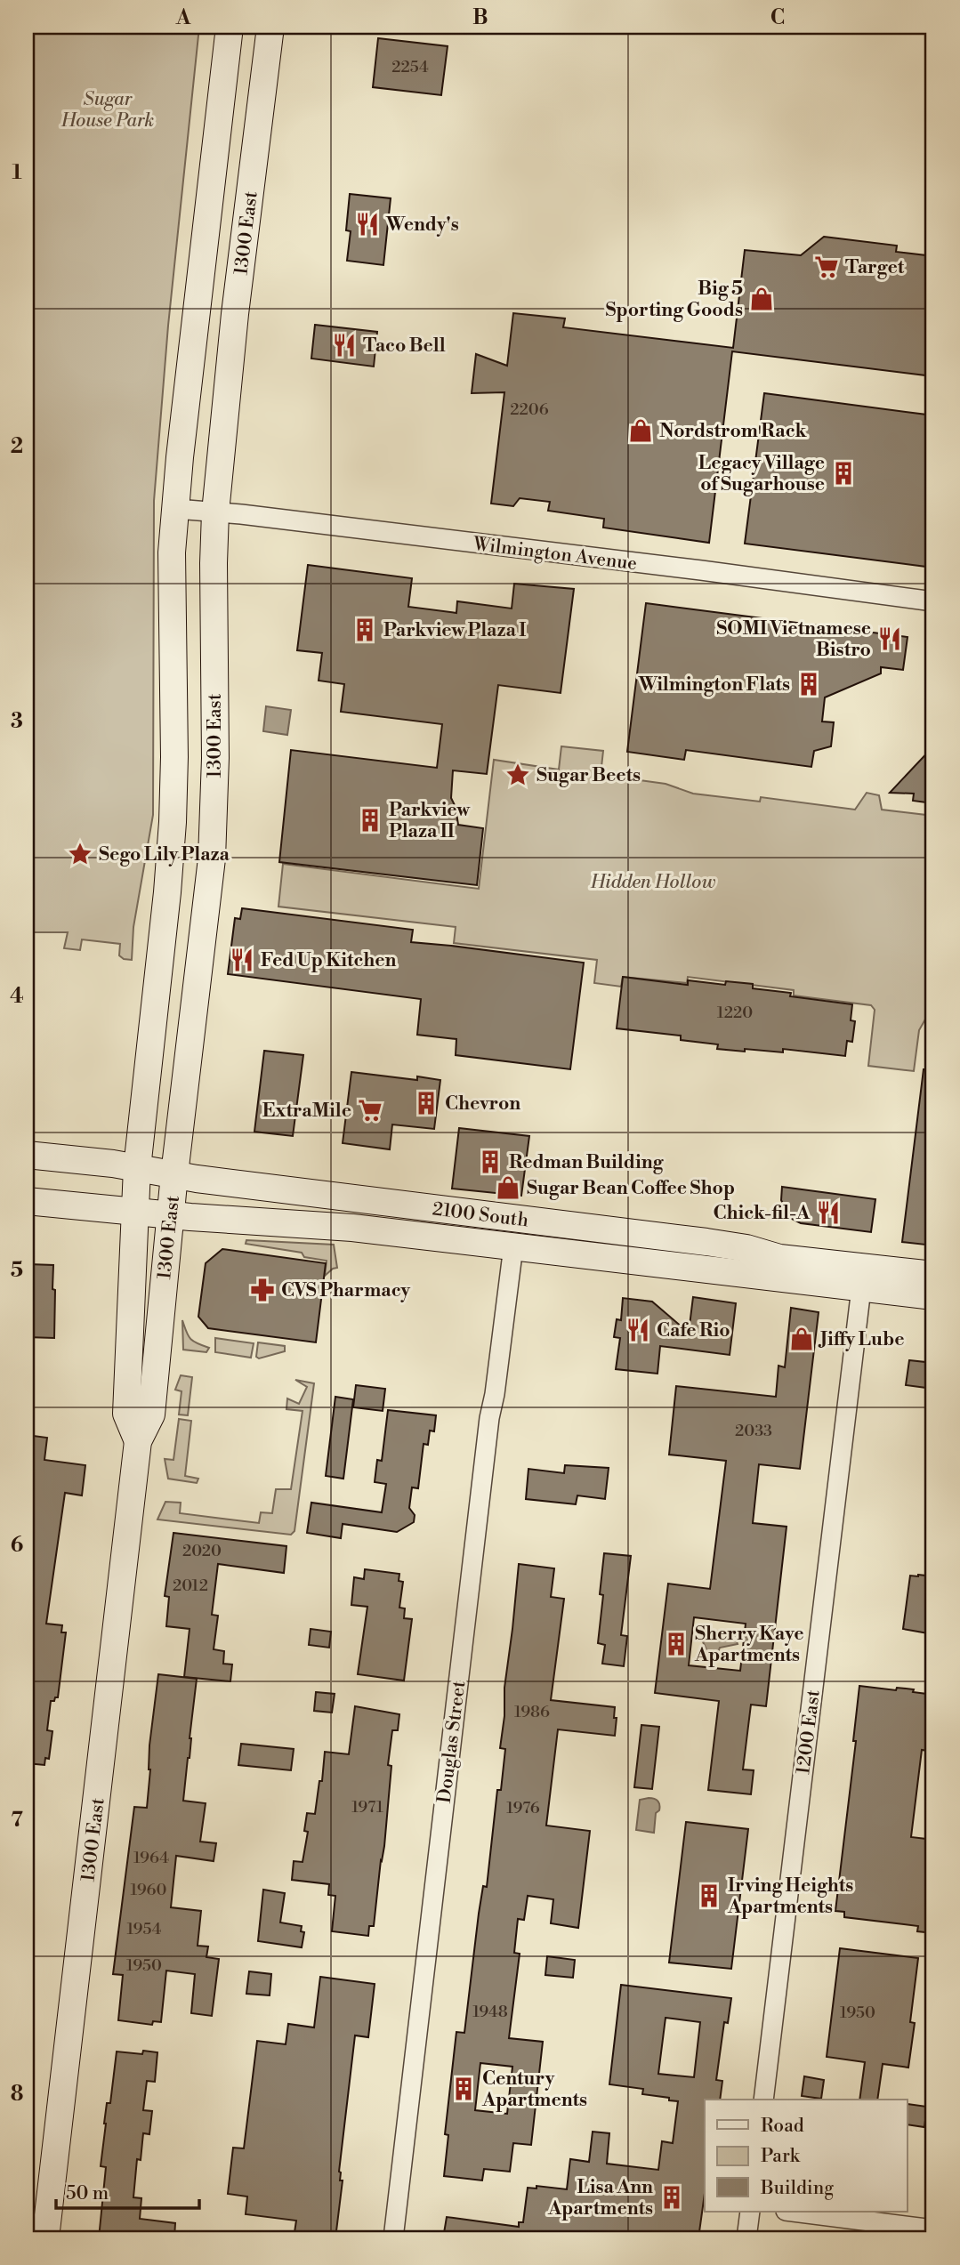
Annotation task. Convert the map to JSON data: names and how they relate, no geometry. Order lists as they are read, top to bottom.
{
  "streets": {
    "main road": ["1300 East", "2100 South"],
    "street": ["Wilmington Avenue", "1200 East", "Douglas Street"]
  },
  "crossings": [
    ["1300 East", "Wilmington Avenue"],
    ["1300 East", "2100 South"],
    ["2100 South", "1200 East"],
    ["2100 South", "Douglas Street"]
  ],
  "parks": ["Sugar House Park", "Hidden Hollow"],
  "places": {
    "restaurant": [
      "Wendy's",
      "Taco Bell",
      "SOMI Vietnamese Bistro",
      "Fed Up Kitchen",
      "Chick-fil-A",
      "Cafe Rio"
    ],
    "supermarket": ["Target", "ExtraMile"],
    "shop": [
      "Big 5 Sporting Goods",
      "Nordstrom Rack",
      "Sugar Bean Coffee Shop",
      "Jiffy Lube"
    ],
    "building": [
      "Legacy Village of Sugarhouse",
      "Parkview Plaza I",
      "Wilmington Flats",
      "Parkview Plaza II",
      "Chevron",
      "Redman Building",
      "Sherry Kaye Apartments",
      "Irving Heights Apartments",
      "Century Apartments",
      "Lisa Ann Apartments"
    ],
    "place": ["Sugar Beets", "Sego Lily Plaza"],
    "pharmacy": ["CVS Pharmacy"]
  },
  "house_numbers": [
    "2254",
    "2206",
    "1220",
    "2033",
    "2020",
    "2012",
    "1986",
    "1971",
    "1976",
    "1964",
    "1960",
    "1954",
    "1950",
    "1948",
    "1950"
  ],
  "legend": ["Road", "Park", "Building"],
  "scale_bar": "50 m",
  "grid": {
    "columns": ["A", "B", "C"],
    "rows": [
      "1",
      "2",
      "3",
      "4",
      "5",
      "6",
      "7",
      "8"
    ]
  }
}
